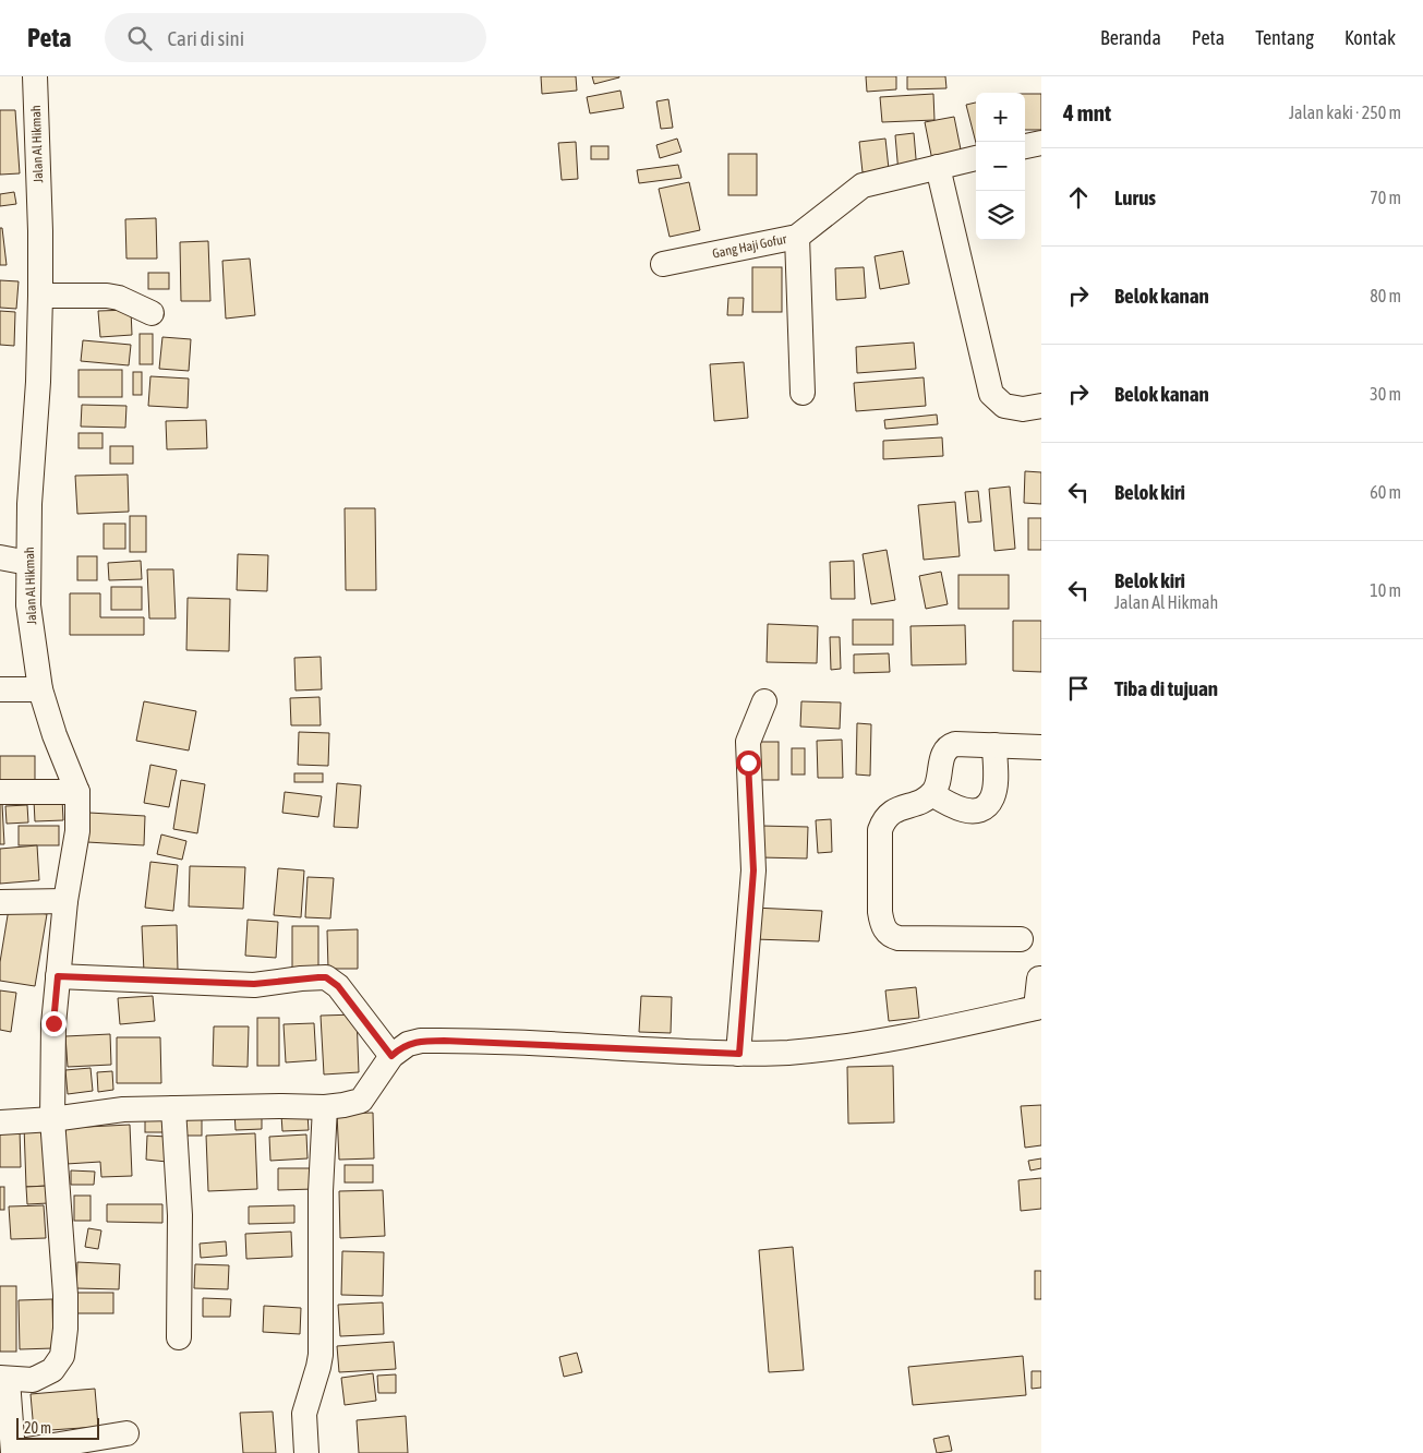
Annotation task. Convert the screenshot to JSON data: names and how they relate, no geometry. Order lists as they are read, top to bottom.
{
  "streets": {
    "street": ["Jalan Al Hikmah", "Gang Haji Gofur"]
  },
  "scale_bar": "20 m",
  "page": {
    "header": "Peta",
    "search": "Cari di sini",
    "nav": [
      "Beranda",
      "Peta",
      "Tentang",
      "Kontak"
    ],
    "heading": ["4 mnt", "Jalan kaki · 250 m"],
    "map_buttons": ["+", "−"],
    "list": [
      ["Lurus", "70 m"],
      ["Belok kanan", "80 m"],
      ["Belok kanan", "30 m"],
      ["Belok kiri", "60 m"],
      ["Belok kiri", "Jalan Al Hikmah", "10 m"],
      "Tiba di tujuan"
    ],
    "scale": "20 m"
  }
}
